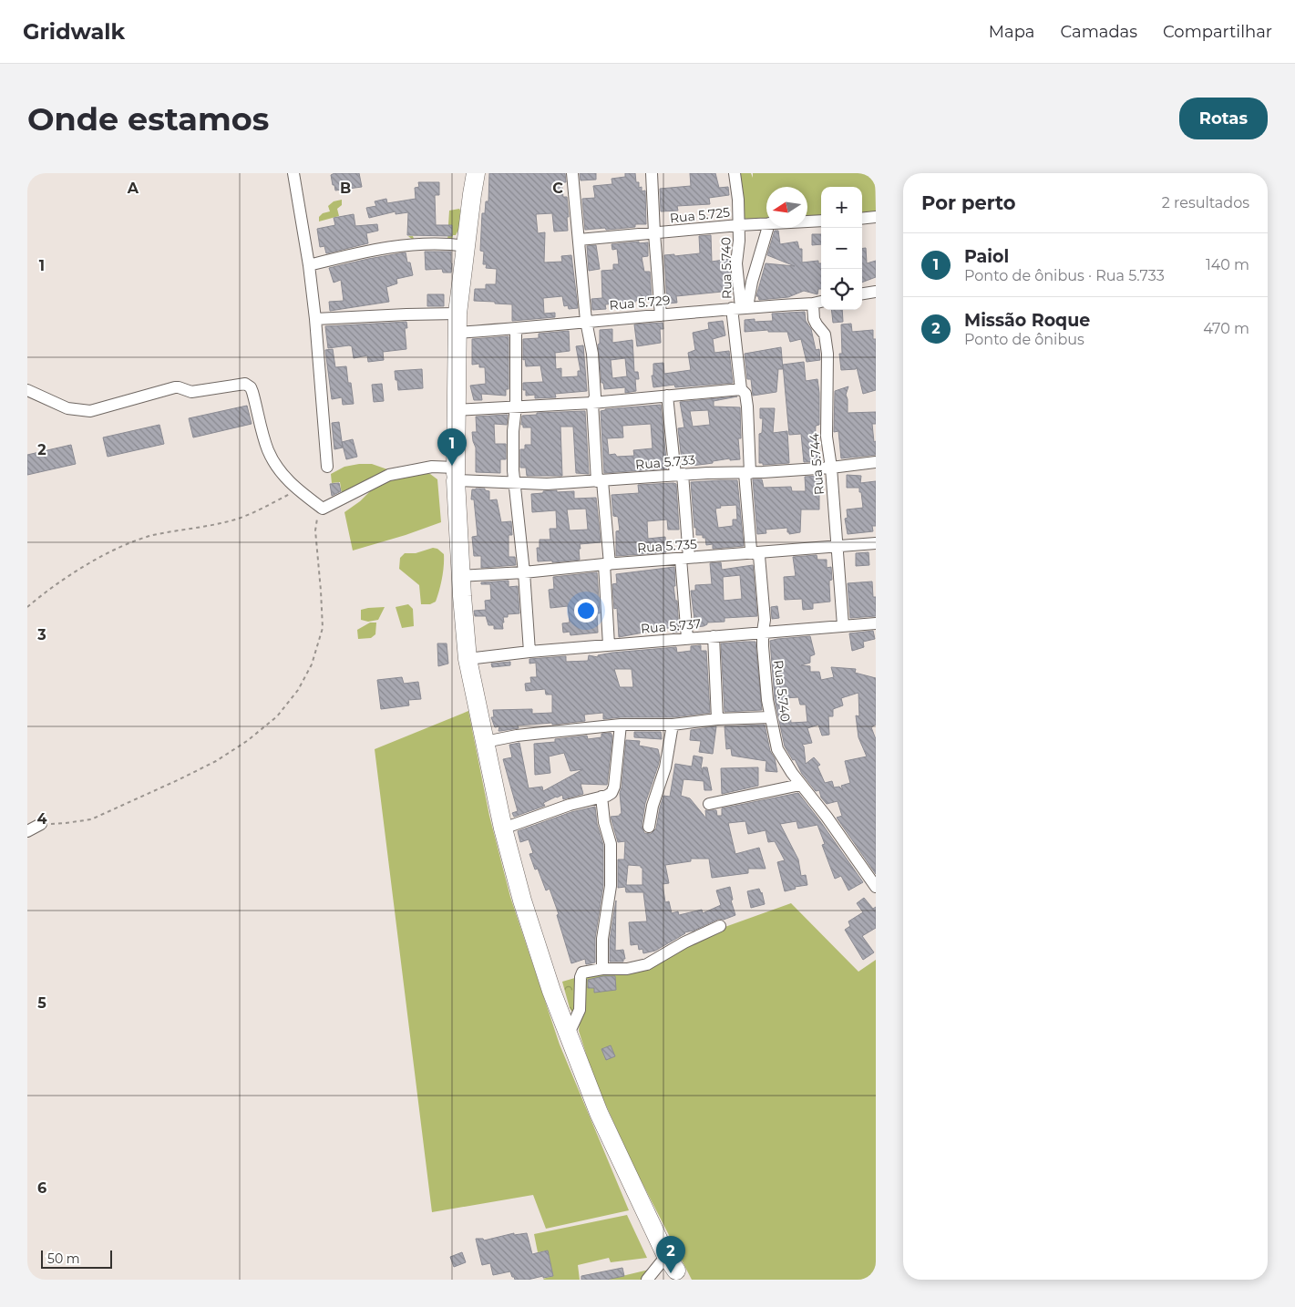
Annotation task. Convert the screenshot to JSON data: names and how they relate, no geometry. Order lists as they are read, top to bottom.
{
  "streets": {
    "street": [
      "Rua 5.725",
      "Rua 5.740",
      "Rua 5.729",
      "Rua 5.733",
      "Rua 5.744",
      "Rua 5.735",
      "Rua 5.737"
    ]
  },
  "crossings": [
    ["Rua 5.725", "Rua 5.740"],
    ["Rua 5.740", "Rua 5.729"],
    ["Rua 5.740", "Rua 5.733"],
    ["Rua 5.740", "Rua 5.735"],
    ["Rua 5.740", "Rua 5.737"],
    ["Rua 5.729", "Rua 5.744"],
    ["Rua 5.733", "Rua 5.744"],
    ["Rua 5.744", "Rua 5.735"],
    ["Rua 5.744", "Rua 5.737"]
  ],
  "scale_bar": "50 m",
  "north": "left",
  "page": {
    "header": "Gridwalk",
    "nav": ["Mapa", "Camadas", "Compartilhar"],
    "buttons": "Rotas",
    "title": "Onde estamos",
    "heading": ["Por perto", "2 resultados"],
    "map_buttons": ["+", "−"],
    "list": [
      {
        "mark": "1",
        "name": "Paiol",
        "note": "Ponto de ônibus · Rua 5.733",
        "value": "140 m"
      },
      {
        "mark": "2",
        "name": "Missão Roque",
        "note": "Ponto de ônibus",
        "value": "470 m"
      }
    ],
    "pins": ["1", "2"],
    "scale": "50 m"
  },
  "grid": {
    "columns": ["A", "B", "C"],
    "rows": [
      "1",
      "2",
      "3",
      "4",
      "5",
      "6"
    ]
  }
}
